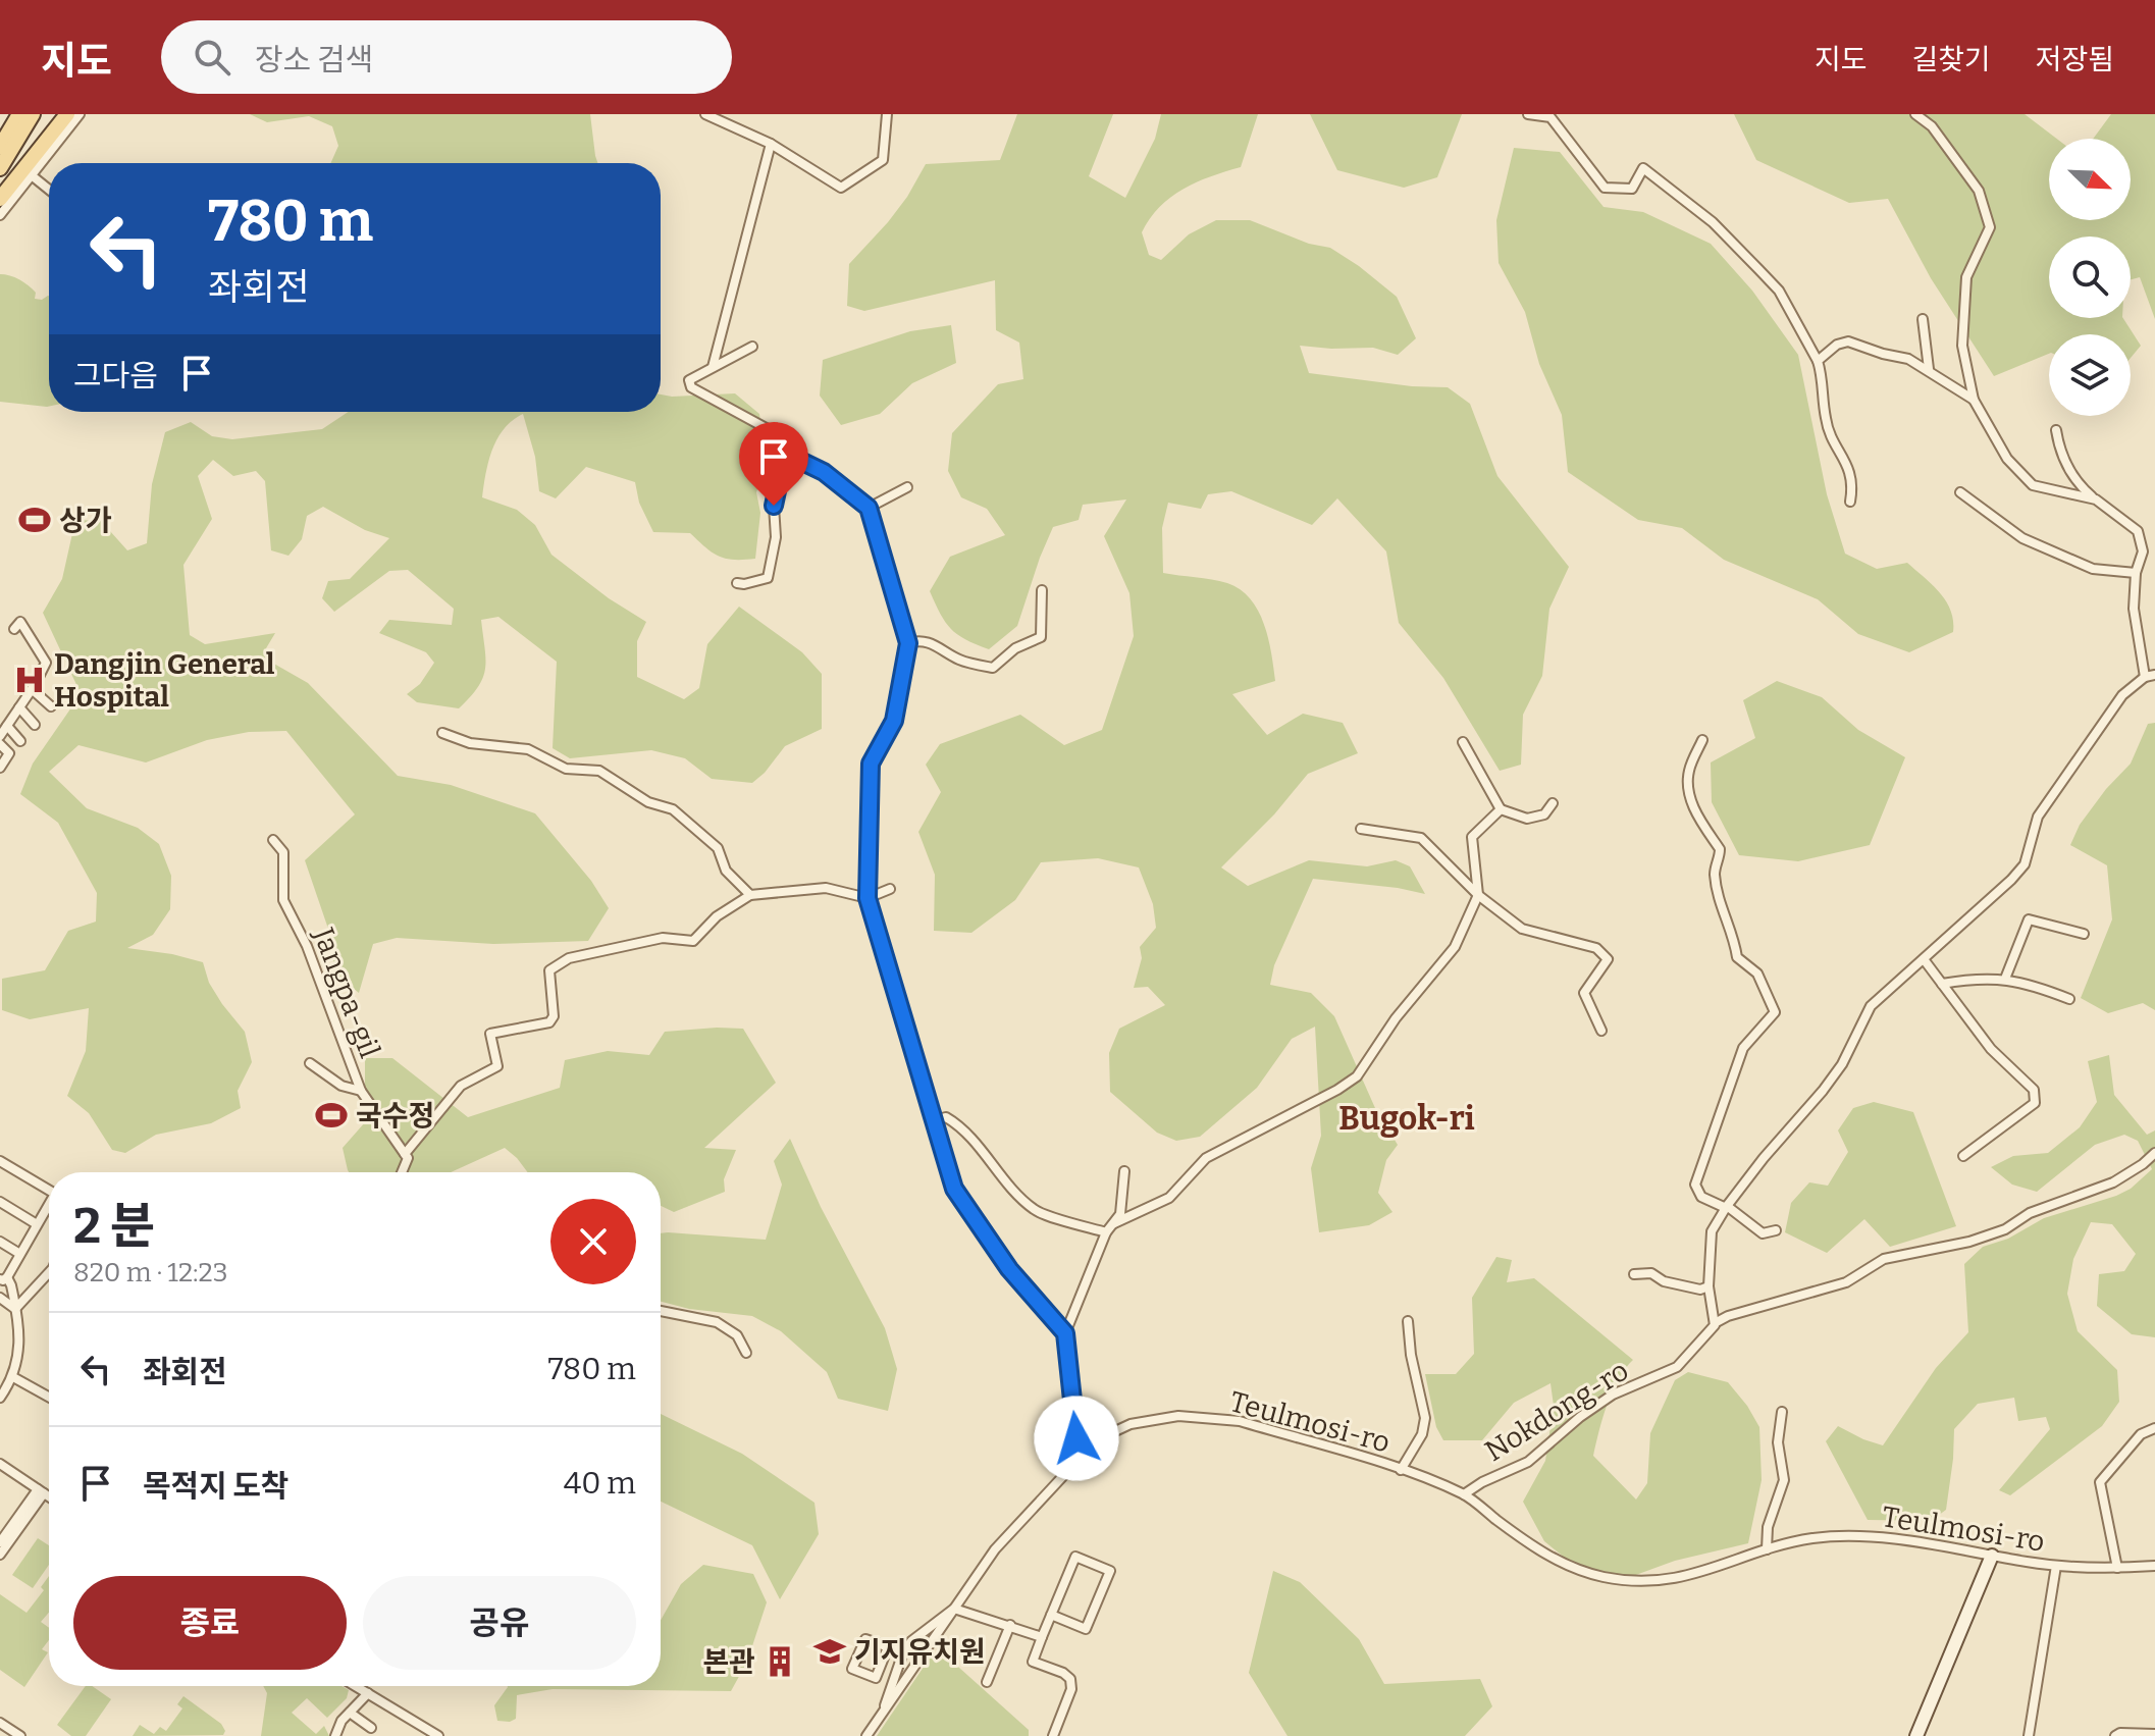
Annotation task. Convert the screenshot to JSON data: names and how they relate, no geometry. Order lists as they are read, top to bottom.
{
  "streets": {
    "street": ["Jangpa-gil", "Nokdong-ro", "Teulmosi-ro"]
  },
  "crossings": [
    ["Nokdong-ro", "Teulmosi-ro"]
  ],
  "districts": ["Bugok-ri"],
  "places": {
    "sports": ["상가", "국수정"],
    "hospital": ["Dangjin General Hospital"],
    "school or university": ["기지유치원"],
    "building": ["본관"]
  },
  "north": "bottom right",
  "page": {
    "header": "지도",
    "search": "장소 검색",
    "nav": ["지도", "길찾기", "저장됨"],
    "turn": ["780 m", "좌회전"],
    "then": "그다음",
    "heading": ["2 분", "820 m · 12:23"],
    "list": [
      {
        "name": "좌회전",
        "value": "780 m"
      },
      {
        "name": "목적지 도착",
        "value": "40 m"
      }
    ],
    "buttons": ["종료", "공유"]
  }
}
